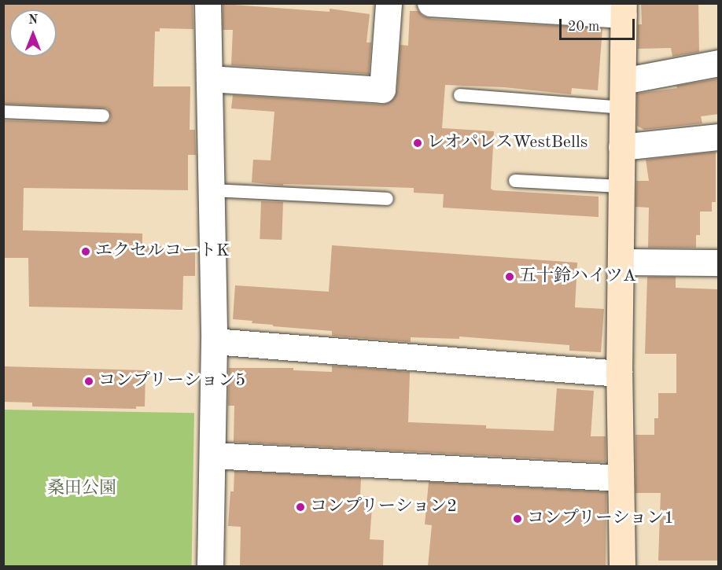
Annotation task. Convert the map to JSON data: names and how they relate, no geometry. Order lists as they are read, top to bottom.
{
  "parks": ["桑田公園"],
  "places": [
    "レオパレスWestBells",
    "エクセルコートK",
    "五十鈴ハイツA",
    "コンプリーション5",
    "コンプリーション2",
    "コンプリーション1"
  ],
  "scale_bar": "20 m",
  "north": "top"
}
